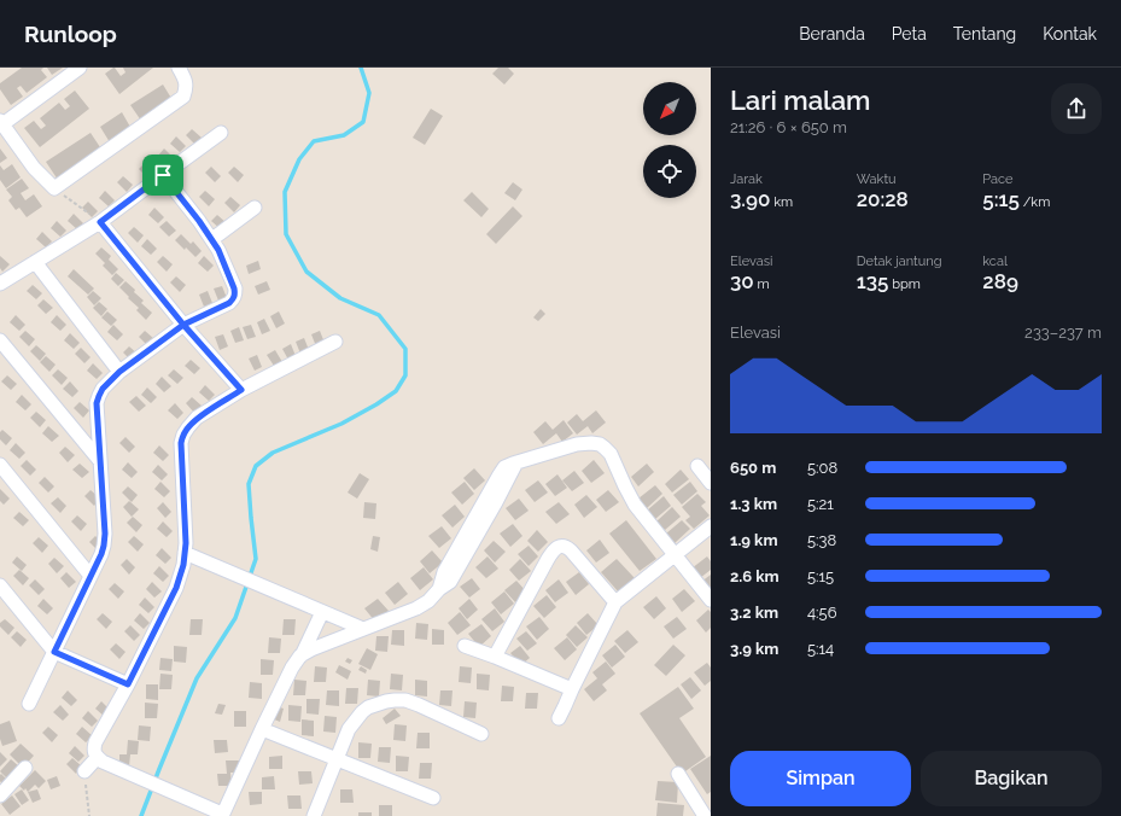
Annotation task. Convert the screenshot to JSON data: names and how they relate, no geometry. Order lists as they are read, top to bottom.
{
  "north": "bottom left",
  "page": {
    "header": "Runloop",
    "nav": [
      "Beranda",
      "Peta",
      "Tentang",
      "Kontak"
    ],
    "heading": ["Lari malam", "21:26 · 6 × 650 m"],
    "stats": [
      ["Jarak", "3.90 km"],
      ["Waktu", "20:28"],
      ["Pace", "5:15 /km"],
      ["Elevasi", "30 m"],
      ["Detak jantung", "135 bpm"],
      ["kcal", "289"]
    ],
    "chart": ["Elevasi", "233–237 m"],
    "list": [
      {
        "name": "650 m",
        "note": "5:08"
      },
      {
        "name": "1.3 km",
        "note": "5:21"
      },
      {
        "name": "1.9 km",
        "note": "5:38"
      },
      {
        "name": "2.6 km",
        "note": "5:15"
      },
      {
        "name": "3.2 km",
        "note": "4:56"
      },
      {
        "name": "3.9 km",
        "note": "5:14"
      }
    ],
    "buttons": ["Simpan", "Bagikan"]
  }
}
